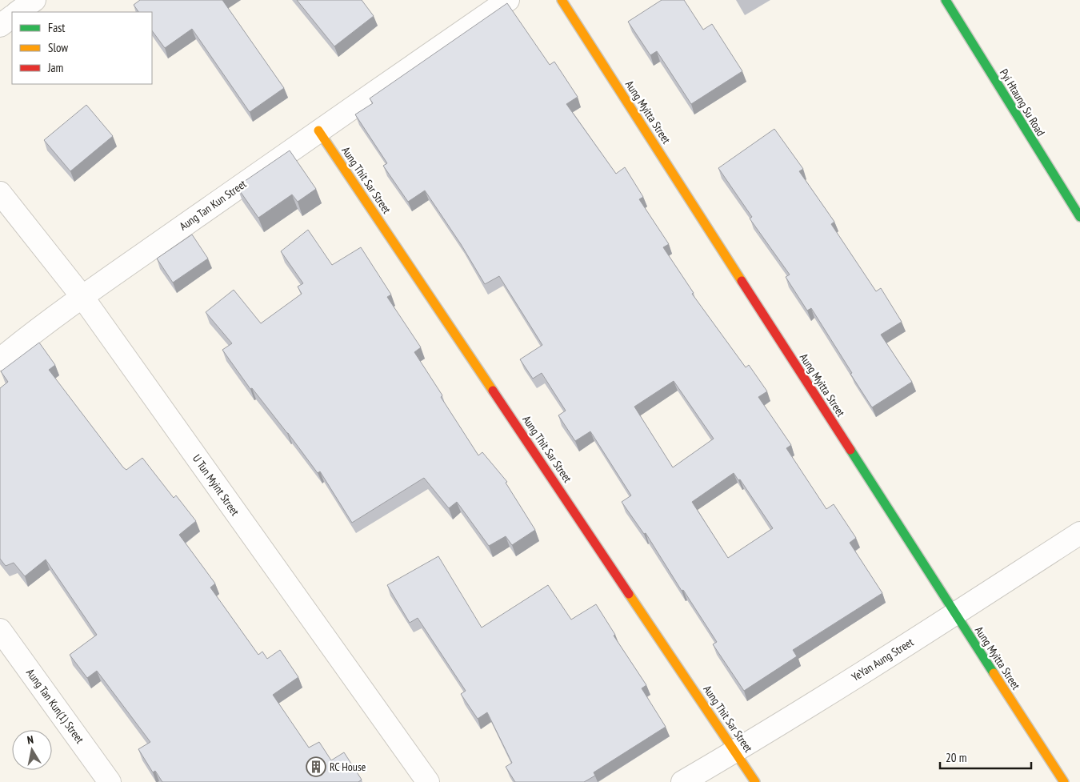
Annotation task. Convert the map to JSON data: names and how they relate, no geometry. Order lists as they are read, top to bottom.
{
  "streets": {
    "street": [
      "Pyi Htaung Su Road",
      "Aung Myitta Street",
      "Aung Thit Sar Street",
      "Aung Tan Kun Street",
      "U Tun Myint Street",
      "YeYan Aung Street",
      "Aung Tan Kun(1) Street"
    ]
  },
  "crossings": [
    ["Aung Myitta Street", "YeYan Aung Street"],
    ["Aung Thit Sar Street", "Aung Tan Kun Street"],
    ["Aung Thit Sar Street", "YeYan Aung Street"],
    ["Aung Tan Kun Street", "U Tun Myint Street"]
  ],
  "places": {
    "building": ["RC House"]
  },
  "legend": ["Fast", "Slow", "Jam"],
  "scale_bar": "20 m",
  "north": "top"
}
